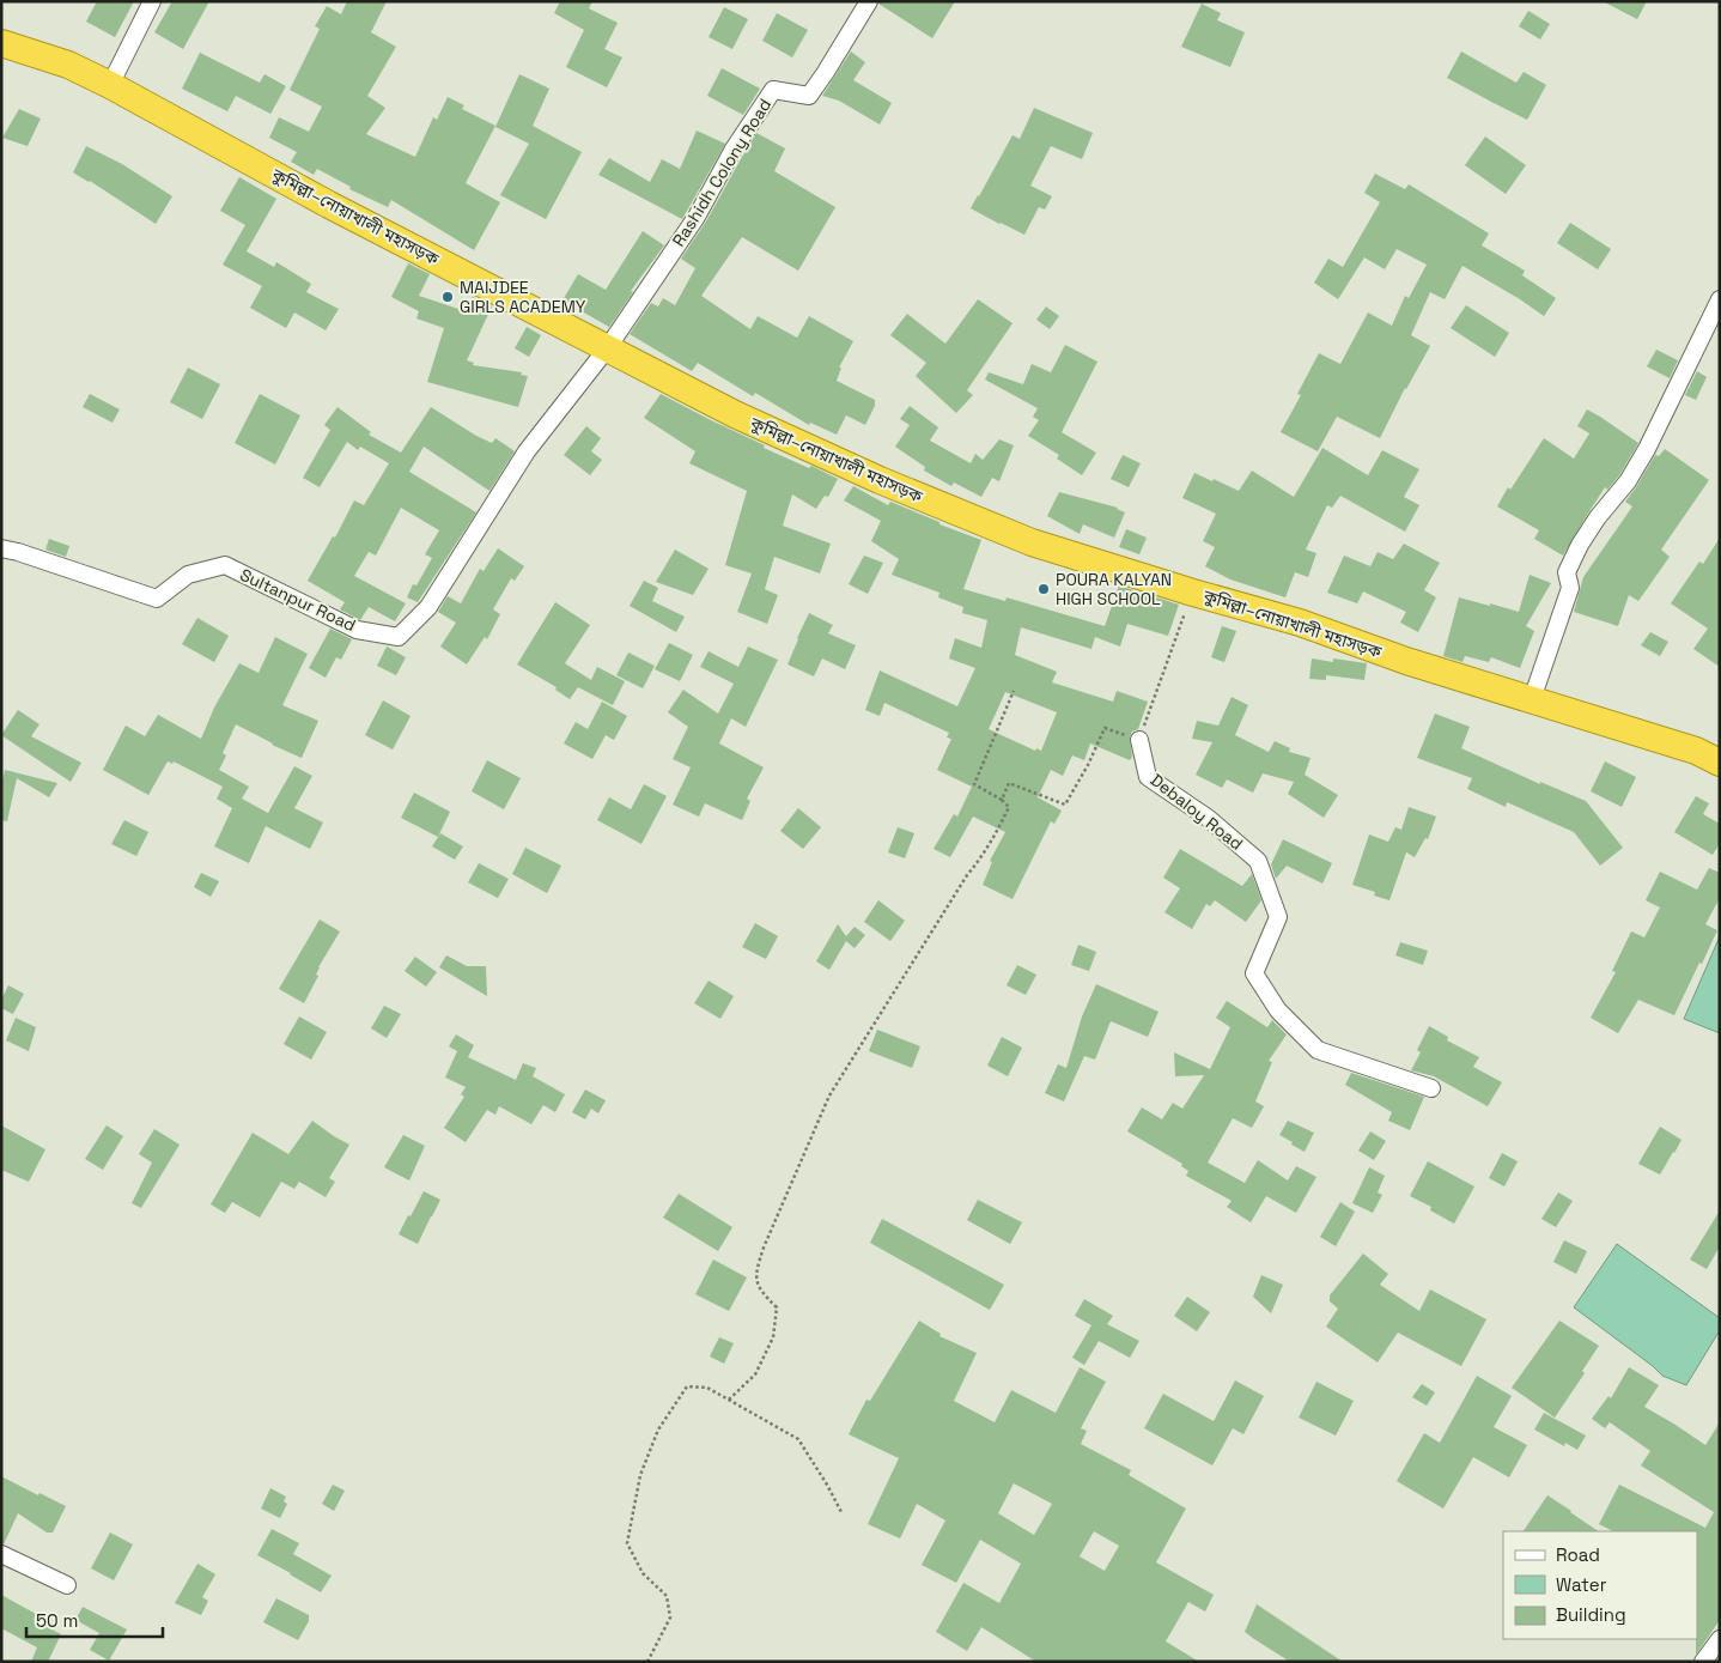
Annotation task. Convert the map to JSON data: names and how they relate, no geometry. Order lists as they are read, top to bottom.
{
  "streets": {
    "highway": ["কুমিল্লা–নোয়াখালী মহাসড়ক"],
    "street": ["Rashidh Colony Road", "Sultanpur Road", "Debaloy Road"]
  },
  "crossings": [
    ["Rashidh Colony Road", "কুমিল্লা–নোয়াখালী মহাসড়ক"],
    ["Rashidh Colony Road", "Sultanpur Road"],
    ["কুমিল্লা–নোয়াখালী মহাসড়ক", "Sultanpur Road"]
  ],
  "places": ["MAIJDEE GIRLS ACADEMY", "POURA KALYAN HIGH SCHOOL"],
  "legend": ["Road", "Water", "Building"],
  "scale_bar": "50 m"
}
